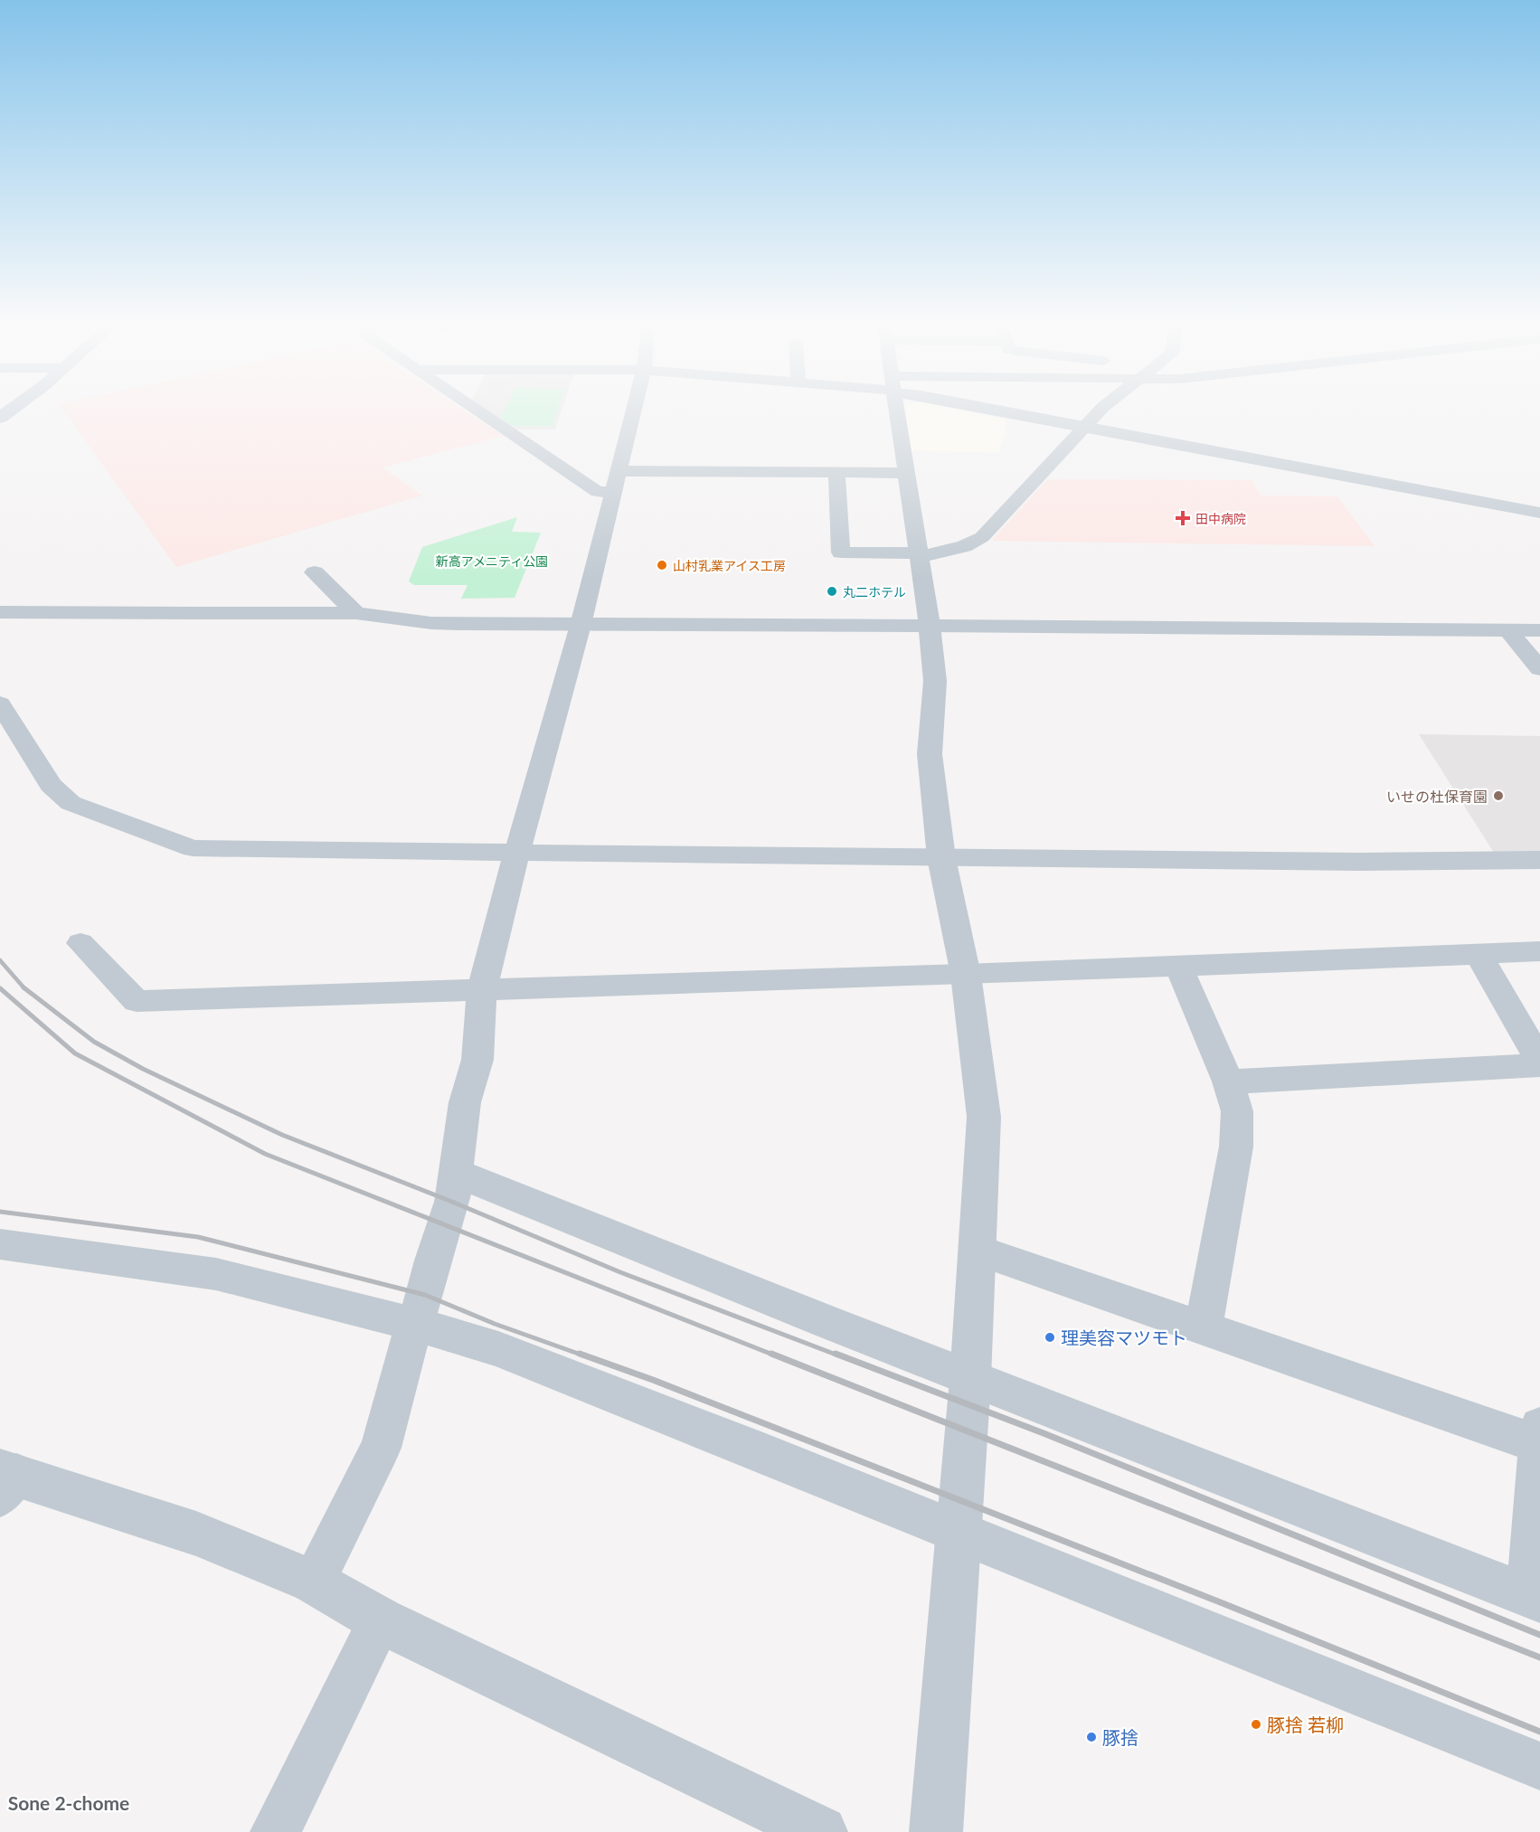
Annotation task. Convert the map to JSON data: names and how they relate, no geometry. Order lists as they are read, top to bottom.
{
  "districts": ["Sone 2-chome"],
  "parks": ["新高アメニティ公園"],
  "places": {
    "health": ["田中病院"],
    "other": [
      "山村乳業アイス工房",
      "丸二ホテル",
      "いせの杜保育園",
      "理美容マツモト",
      "豚捨 若柳",
      "豚捨"
    ]
  }
}
